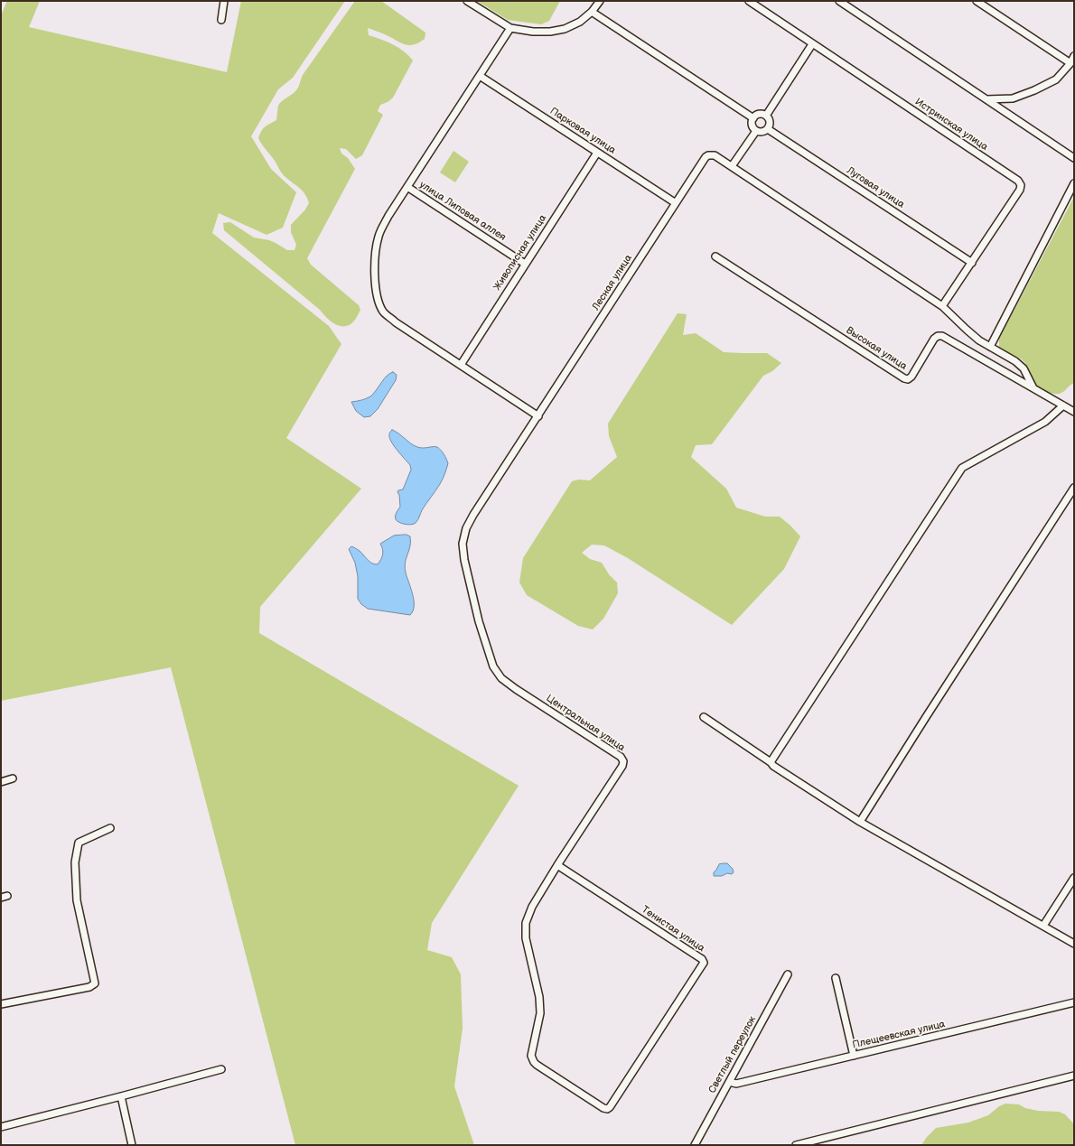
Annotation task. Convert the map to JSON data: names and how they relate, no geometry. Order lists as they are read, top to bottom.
{
  "streets": {
    "street": [
      "Истринская улица",
      "Парковая улица",
      "Луговая улица",
      "улица Липовая аллея",
      "Живописная улица",
      "Лесная улица",
      "Высокая улица",
      "Центральная улица",
      "Тенистая улица",
      "Плещеевская улица",
      "Светлый переулок"
    ]
  },
  "crossings": [
    ["Истринская улица", "Луговая улица"],
    ["Парковая улица", "Живописная улица"],
    ["Парковая улица", "Лесная улица"],
    ["улица Липовая аллея", "Живописная улица"],
    ["Лесная улица", "Центральная улица"],
    ["Центральная улица", "Тенистая улица"],
    ["Плещеевская улица", "Светлый переулок"]
  ]
}
